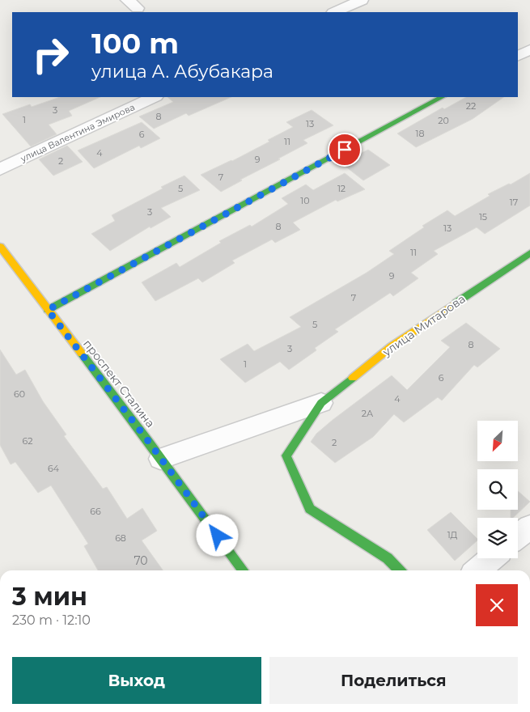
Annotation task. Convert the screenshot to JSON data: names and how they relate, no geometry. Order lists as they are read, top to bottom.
{
  "streets": {
    "street": ["улица Валентина Эмирова", "улица Митарова", "проспект Сталина"]
  },
  "crossings": [
    ["улица Митарова", "проспект Сталина"]
  ],
  "house_numbers": [
    "22",
    "3",
    "8",
    "1",
    "20",
    "13",
    "18",
    "6",
    "11",
    "4",
    "9",
    "2",
    "7",
    "5",
    "12",
    "10",
    "17",
    "3",
    "15",
    "8",
    "13",
    "11",
    "9",
    "7",
    "5",
    "8",
    "3",
    "1",
    "6",
    "60",
    "4",
    "2А",
    "62",
    "2",
    "64",
    "66",
    "1Д",
    "68",
    "70"
  ],
  "north": "bottom left",
  "page": {
    "turn": ["100 m", "улица А. Абубакара"],
    "heading": ["3 мин", "230 m · 12:10"],
    "buttons": ["Выход", "Поделиться"]
  }
}
